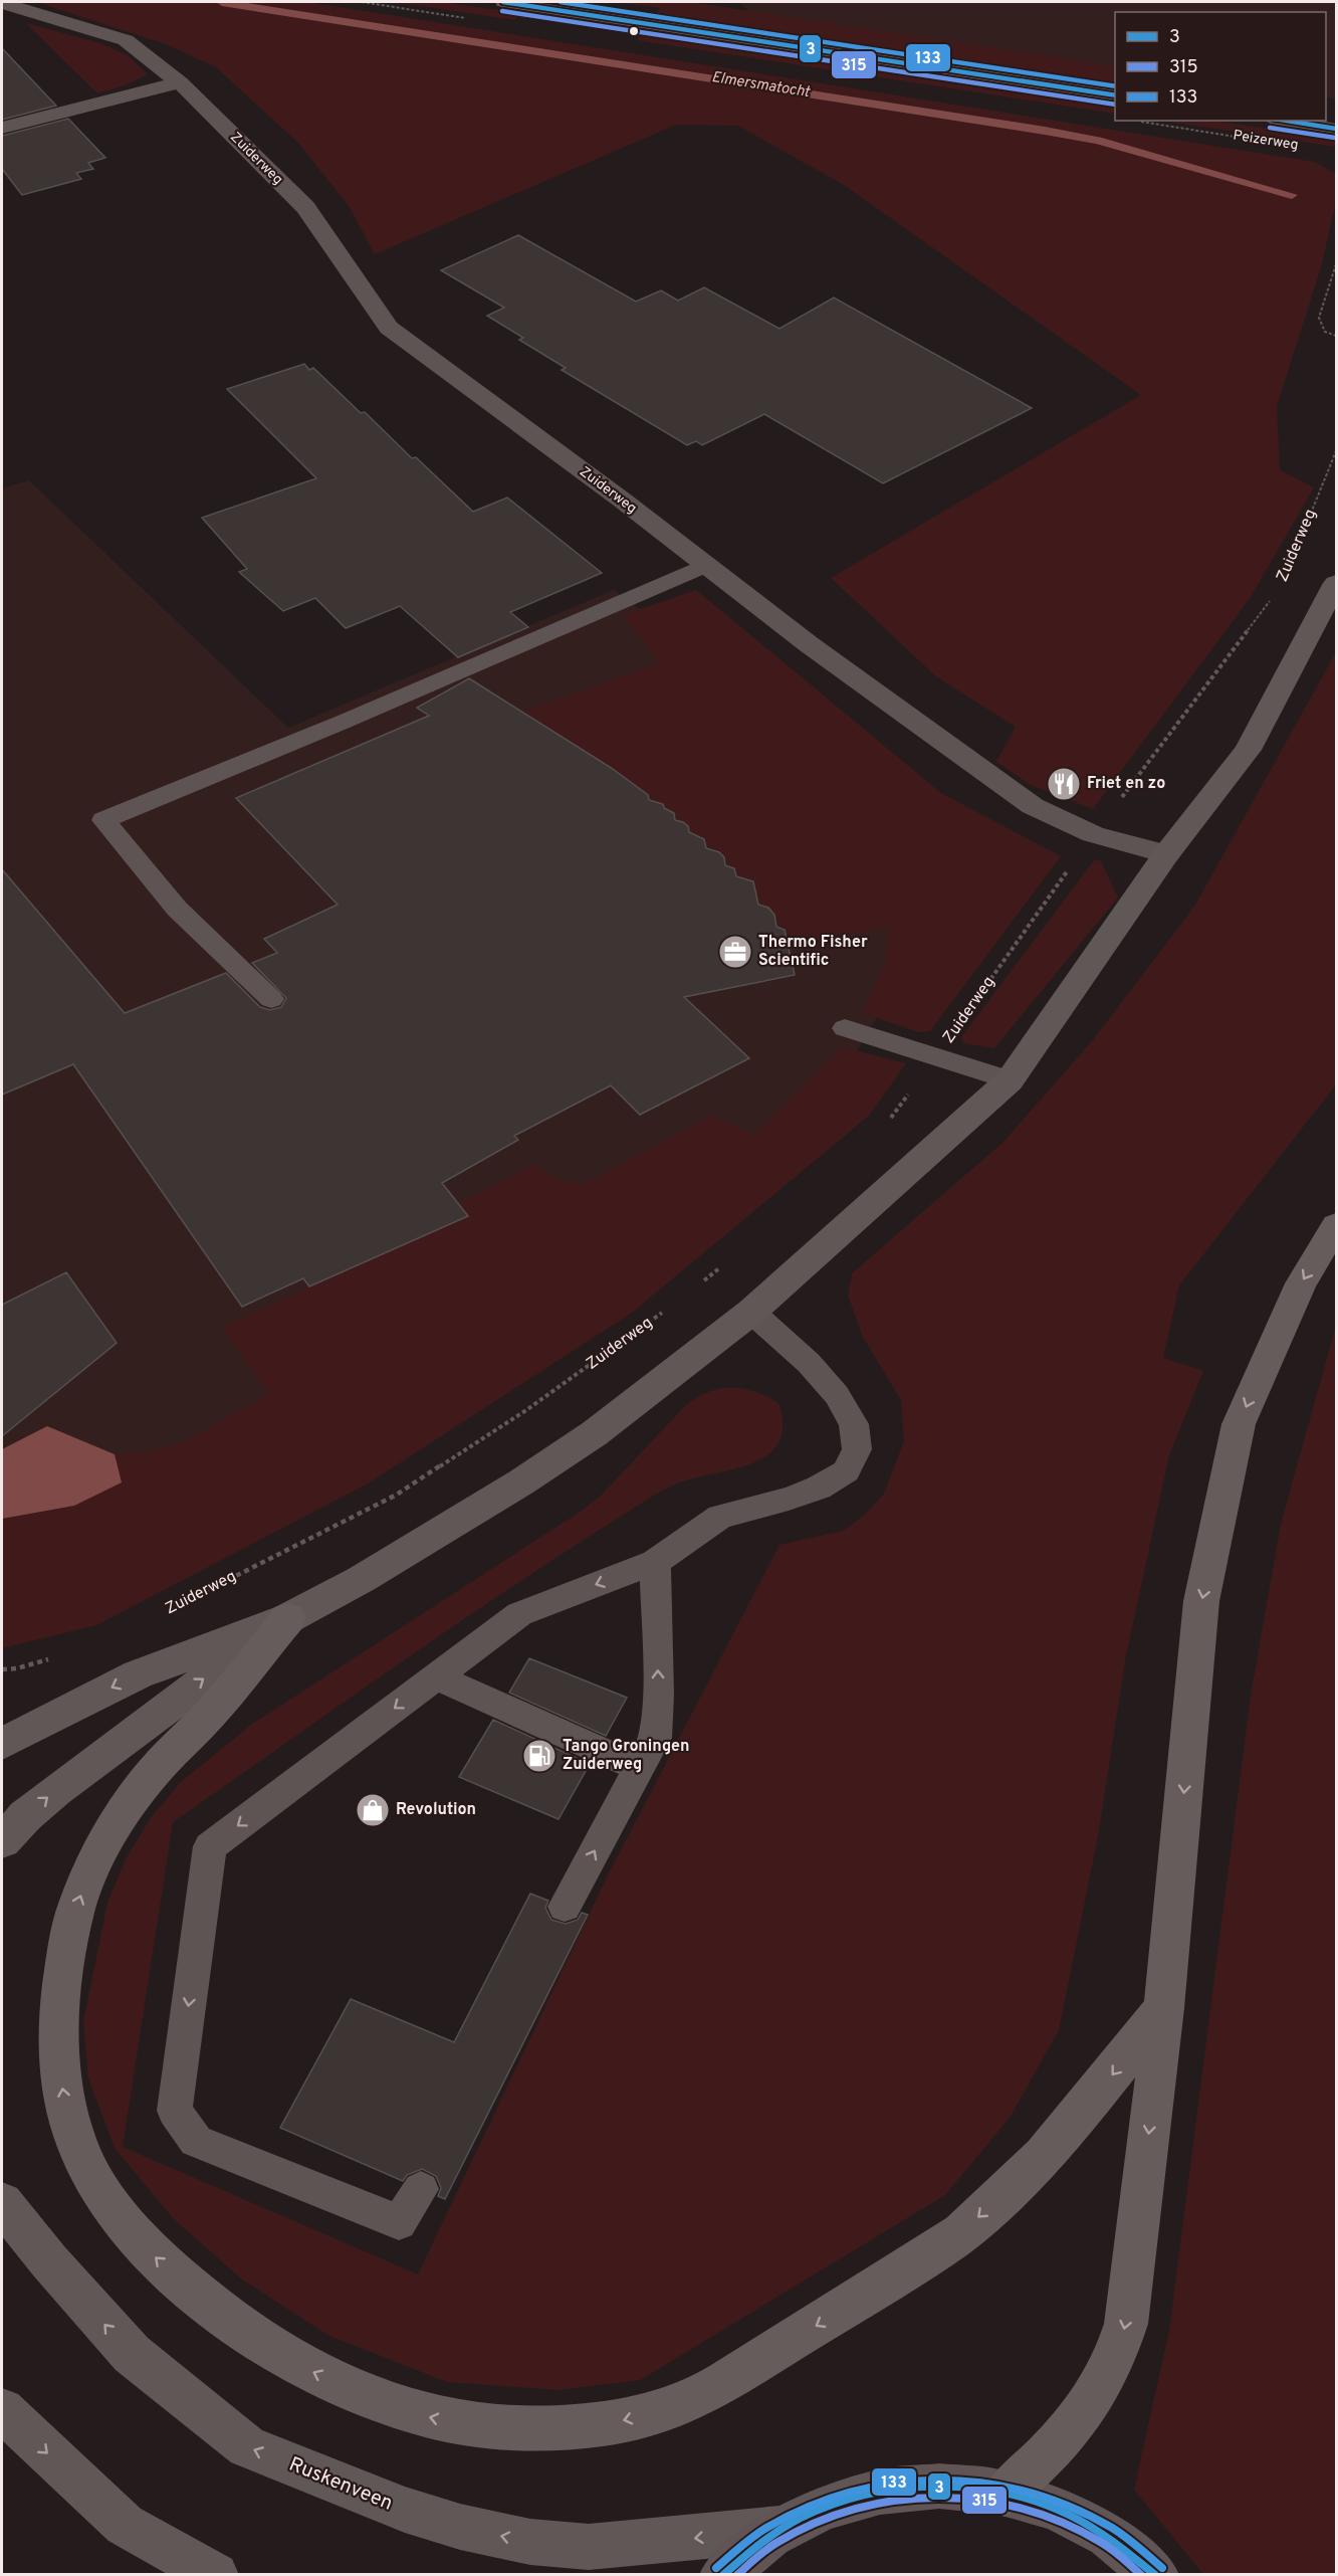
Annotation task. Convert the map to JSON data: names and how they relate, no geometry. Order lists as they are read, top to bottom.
{
  "streets": {
    "street": ["Zuiderweg", "Ruskenveen"],
    "lane": ["Peizerweg"]
  },
  "water": ["Elmersmatocht"],
  "places": {
    "restaurant": ["Friet en zo"],
    "office": ["Thermo Fisher Scientific"],
    "fuel station": ["Tango Groningen Zuiderweg"],
    "shop": ["Revolution"]
  },
  "lines": ["transit line 3", "transit line 133", "transit line 315"],
  "legend": ["3", "315", "133"]
}
